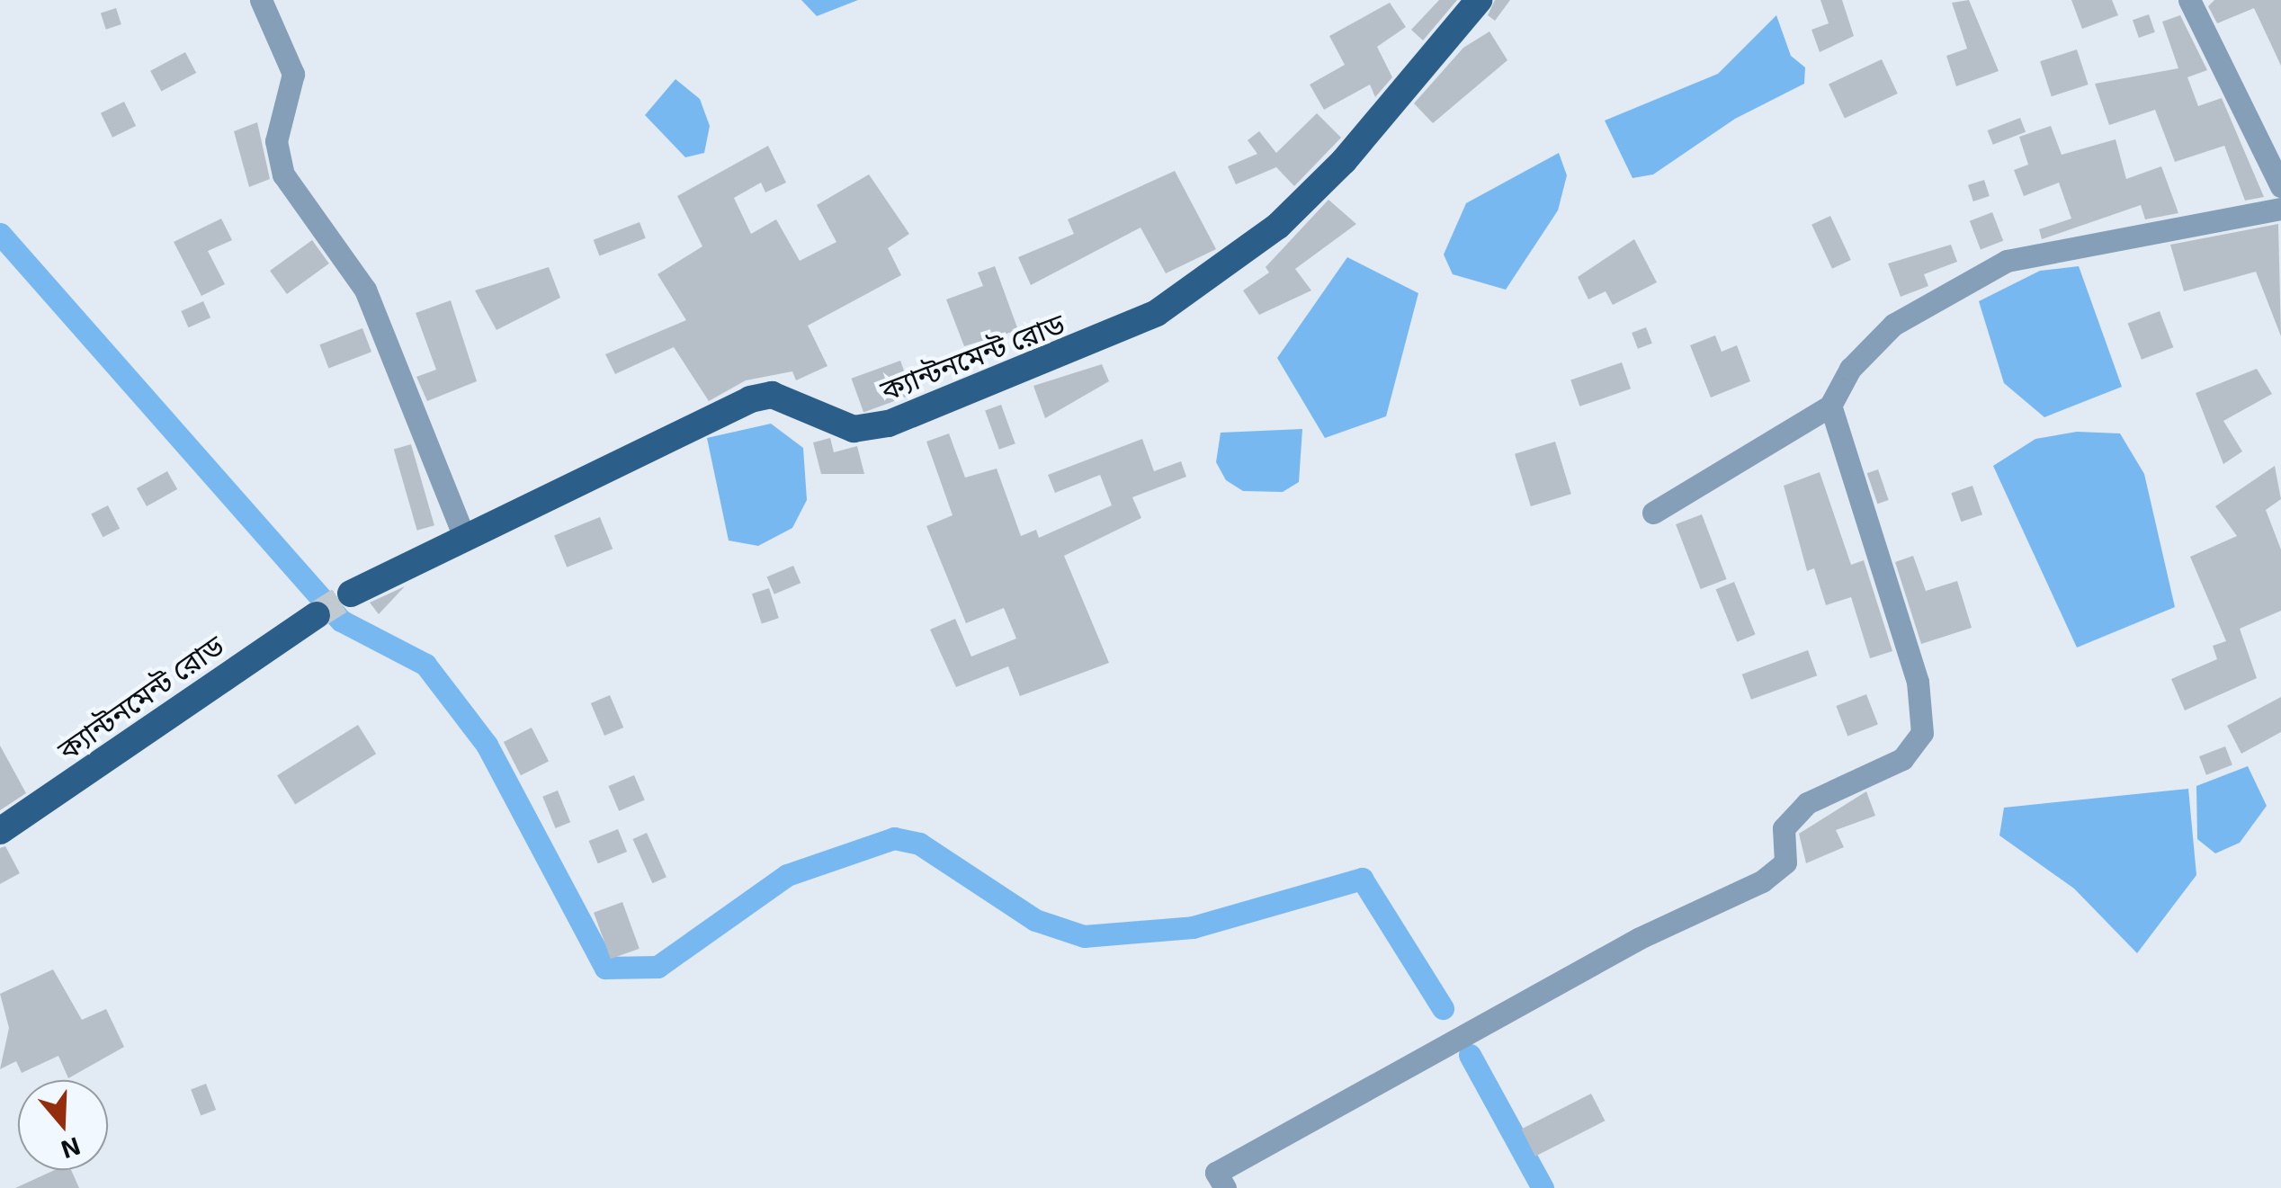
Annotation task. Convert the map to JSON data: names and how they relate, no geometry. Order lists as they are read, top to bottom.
{
  "streets": {
    "main road": ["ক্যান্টনমেন্ট রোড"]
  },
  "north": "bottom"
}
